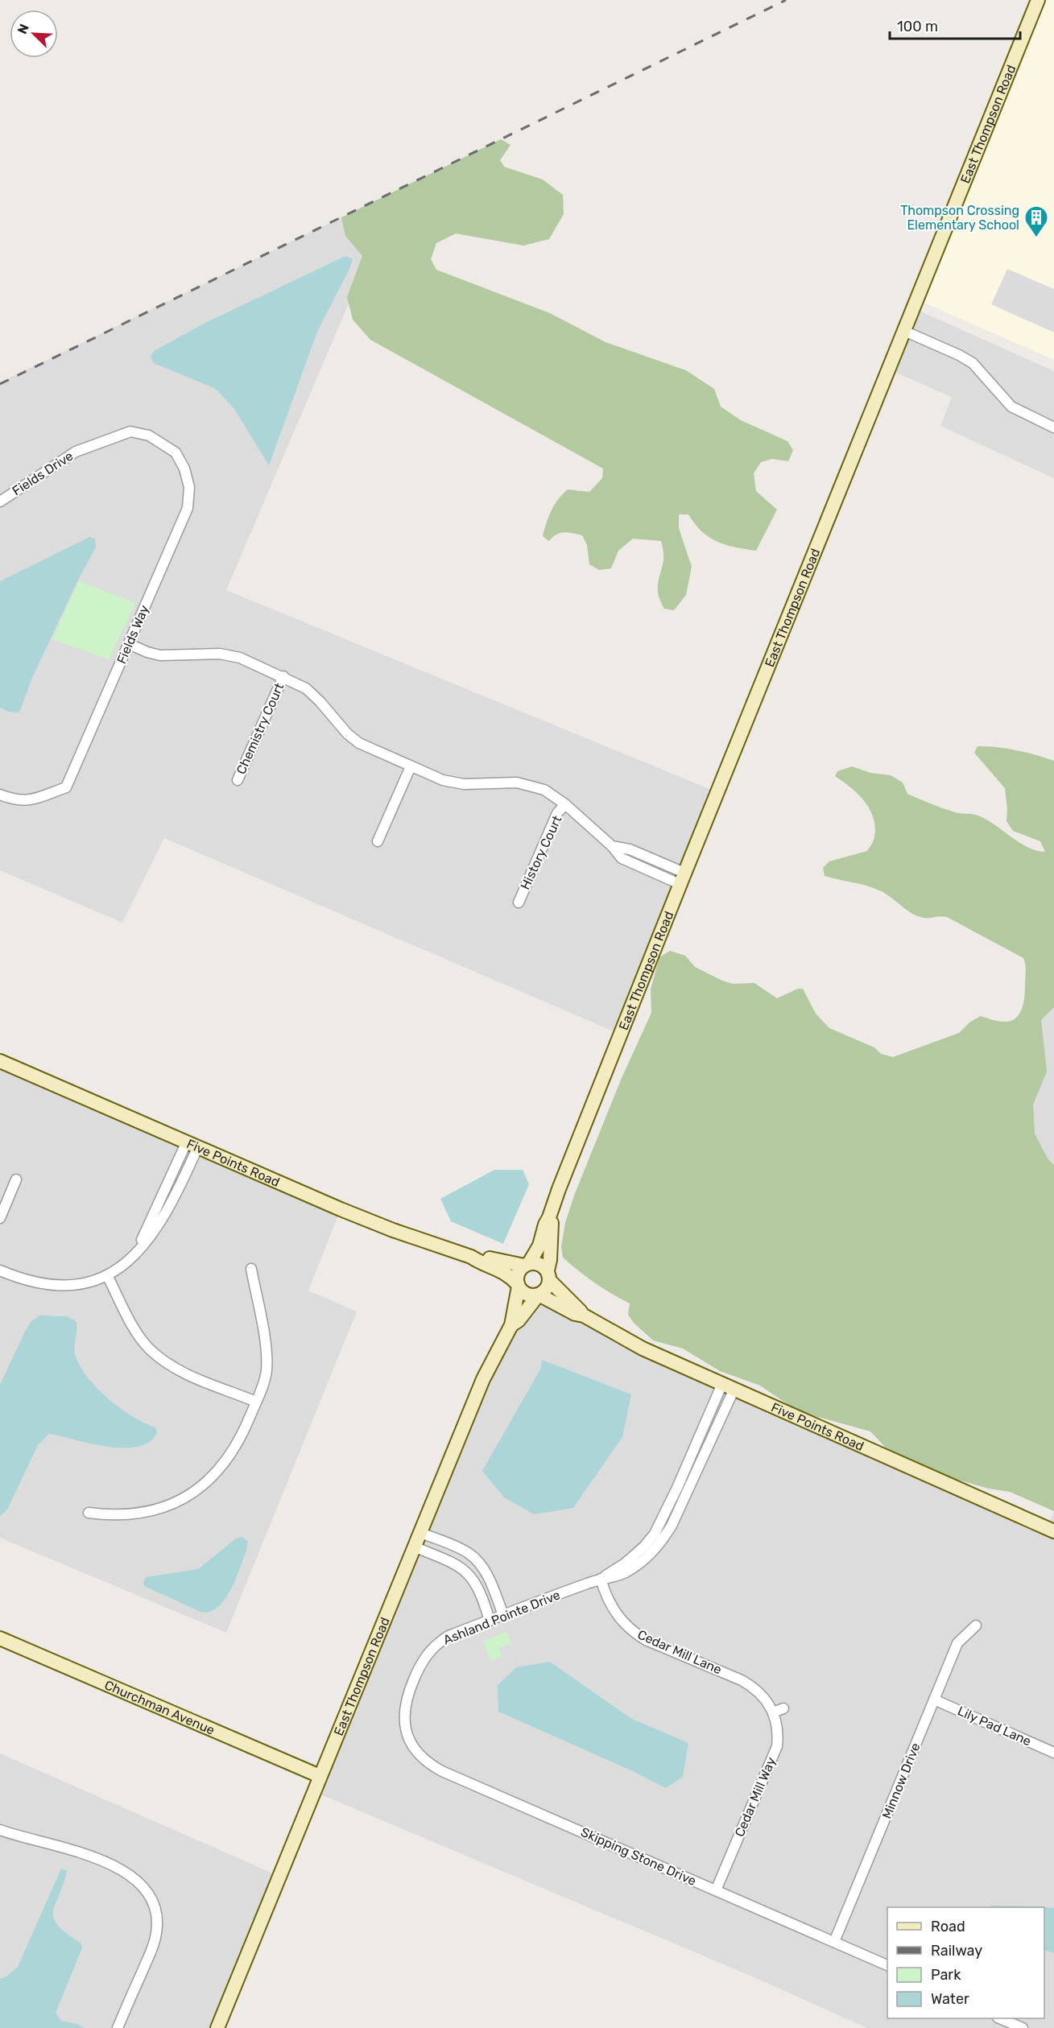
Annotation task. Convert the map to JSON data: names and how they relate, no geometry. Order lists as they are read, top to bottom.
{
  "streets": {
    "main road": ["East Thompson Road", "Five Points Road", "Churchman Avenue"],
    "street": [
      "Fields Drive",
      "Fields Way",
      "Chemistry Court",
      "History Court",
      "Ashland Pointe Drive",
      "Cedar Mill Lane",
      "Lily Pad Lane",
      "Minnow Drive",
      "Cedar Mill Way",
      "Skipping Stone Drive"
    ]
  },
  "crossings": [
    ["East Thompson Road", "Five Points Road"],
    ["East Thompson Road", "Churchman Avenue"],
    ["Fields Drive", "Fields Way"],
    ["Five Points Road", "Ashland Pointe Drive"],
    ["Ashland Pointe Drive", "Cedar Mill Lane"],
    ["Ashland Pointe Drive", "Skipping Stone Drive"],
    ["Cedar Mill Lane", "Cedar Mill Way"],
    ["Lily Pad Lane", "Minnow Drive"],
    ["Minnow Drive", "Skipping Stone Drive"],
    ["Cedar Mill Way", "Skipping Stone Drive"]
  ],
  "places": {
    "building": ["Thompson Crossing Elementary School"]
  },
  "legend": [
    "Road",
    "Railway",
    "Park",
    "Water"
  ],
  "scale_bar": "100 m",
  "north": "top left"
}
